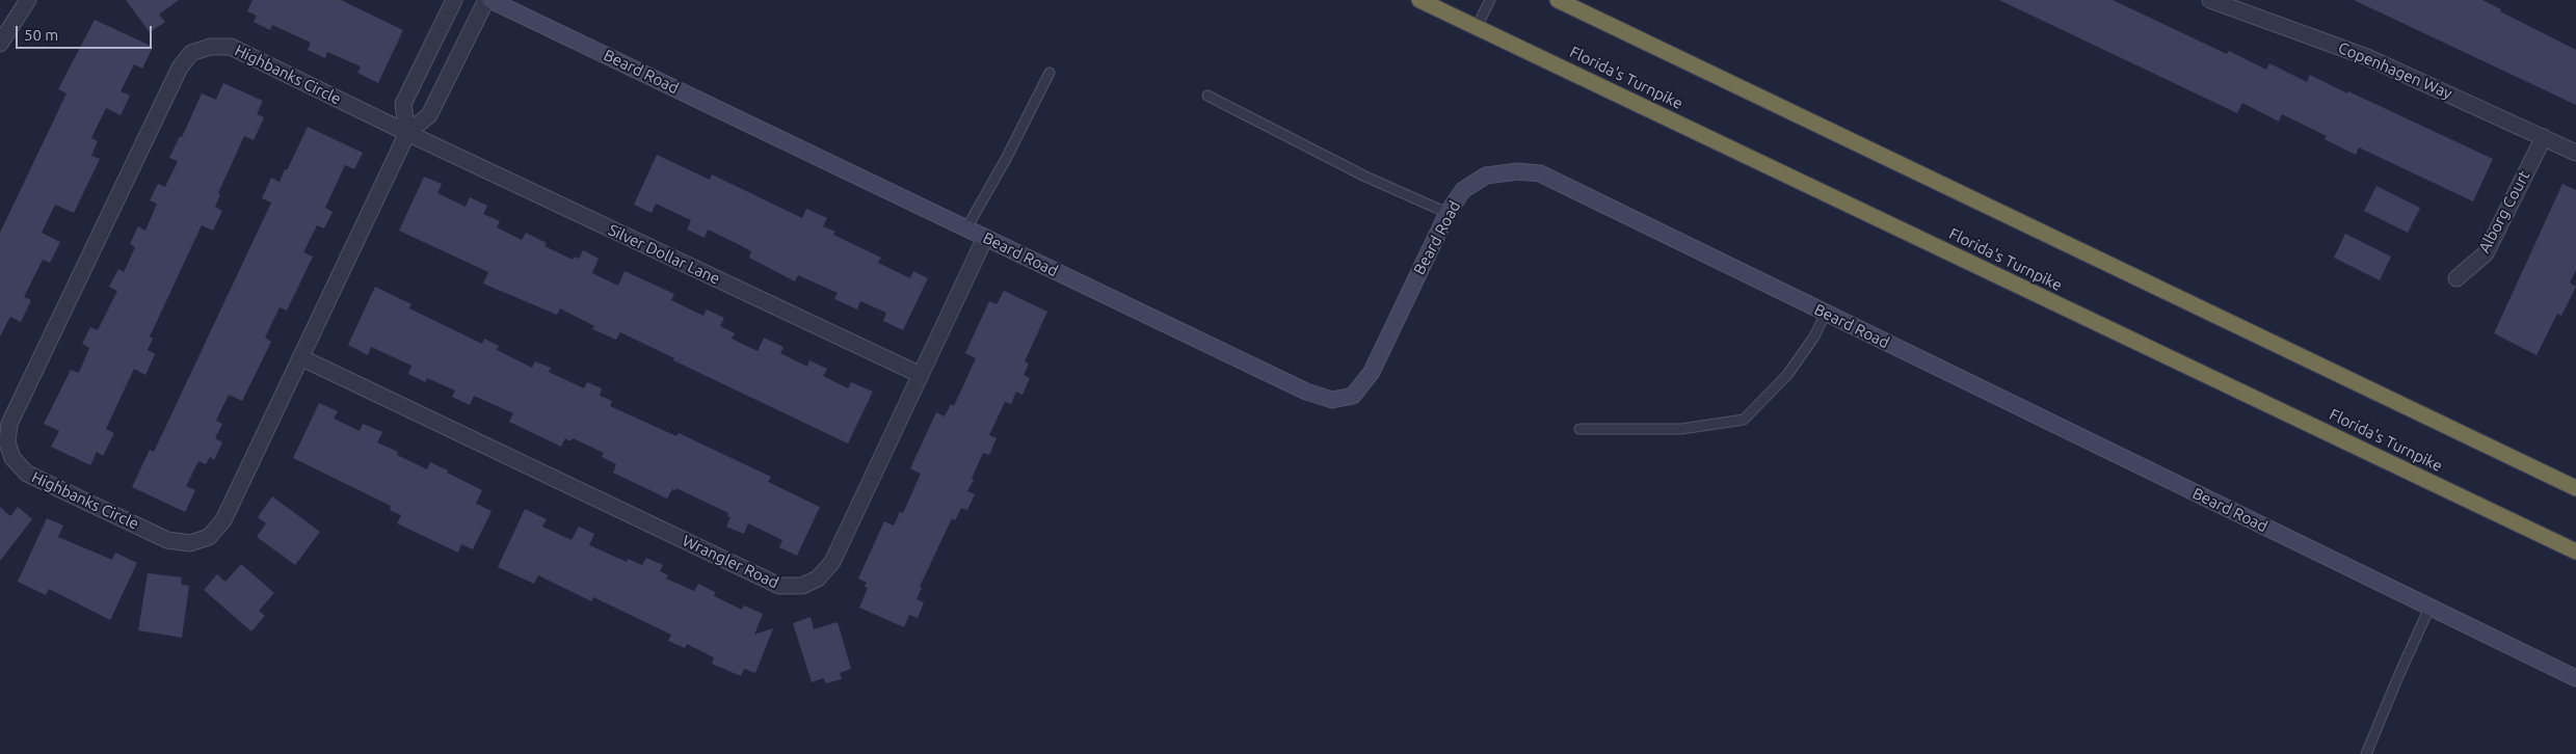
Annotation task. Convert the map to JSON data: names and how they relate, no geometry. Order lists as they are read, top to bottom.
{
  "streets": {
    "highway": ["Florida's Turnpike"],
    "street": [
      "Copenhagen Way",
      "Beard Road",
      "Highbanks Circle",
      "Alborg Court",
      "Silver Dollar Lane",
      "Wrangler Road"
    ]
  },
  "crossings": [
    ["Copenhagen Way", "Alborg Court"],
    ["Beard Road", "Wrangler Road"],
    ["Highbanks Circle", "Silver Dollar Lane"],
    ["Highbanks Circle", "Wrangler Road"],
    ["Silver Dollar Lane", "Wrangler Road"]
  ],
  "scale_bar": "50 m"
}
